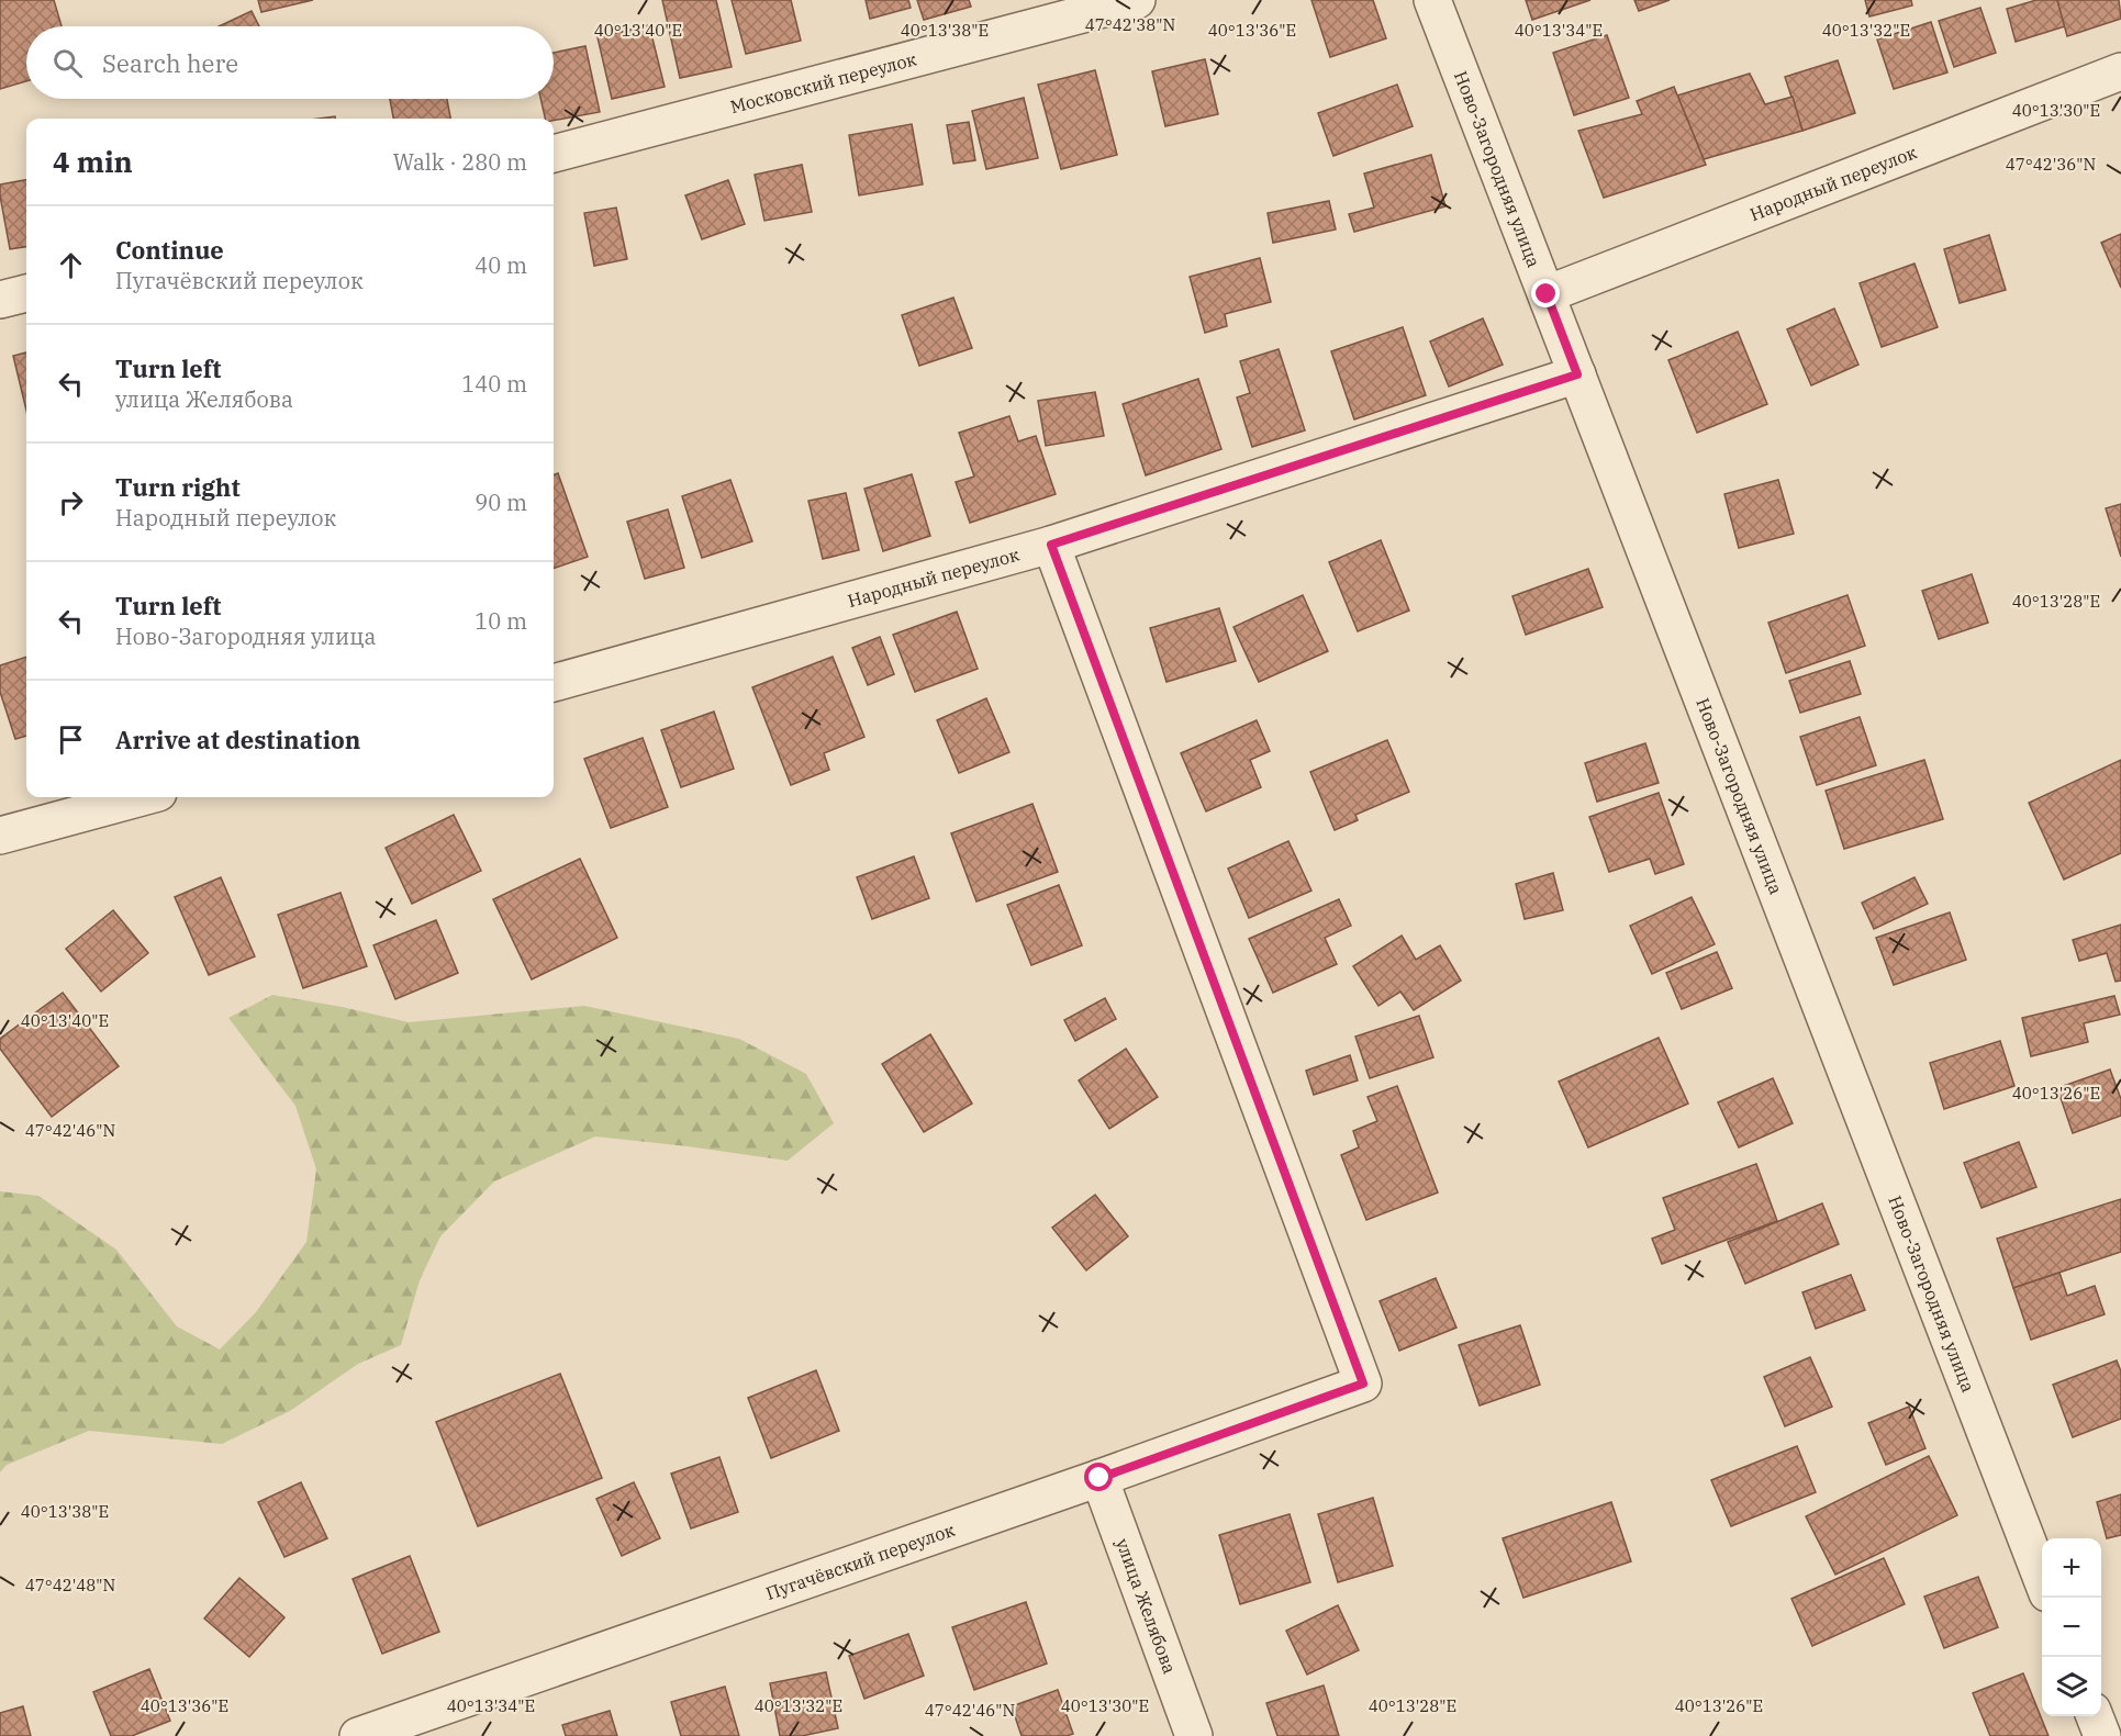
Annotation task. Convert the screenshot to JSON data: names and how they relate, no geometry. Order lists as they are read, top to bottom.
{
  "streets": {
    "street": [
      "Московский переулок",
      "Ново-Загородняя улица",
      "Народный переулок",
      "Пугачёвский переулок",
      "улица Желябова"
    ]
  },
  "crossings": [
    ["Ново-Загородняя улица", "Народный переулок"],
    ["Народный переулок", "Пугачёвский переулок"],
    ["Пугачёвский переулок", "улица Желябова"]
  ],
  "page": {
    "search": "Search here",
    "heading": ["4 min", "Walk · 280 m"],
    "list": [
      ["Continue", "Пугачёвский переулок", "40 m"],
      ["Turn left", "улица Желябова", "140 m"],
      ["Turn right", "Народный переулок", "90 m"],
      ["Turn left", "Ново-Загородняя улица", "10 m"],
      "Arrive at destination"
    ],
    "map_buttons": ["+", "−"]
  },
  "coordinates": [
    "47°42'38\"N",
    "40°13'40\"E",
    "40°13'38\"E",
    "40°13'36\"E",
    "40°13'34\"E",
    "40°13'32\"E",
    "40°13'30\"E",
    "47°42'36\"N",
    "40°13'28\"E",
    "40°13'26\"E",
    "47°42'46\"N",
    "47°42'48\"N"
  ]
}
